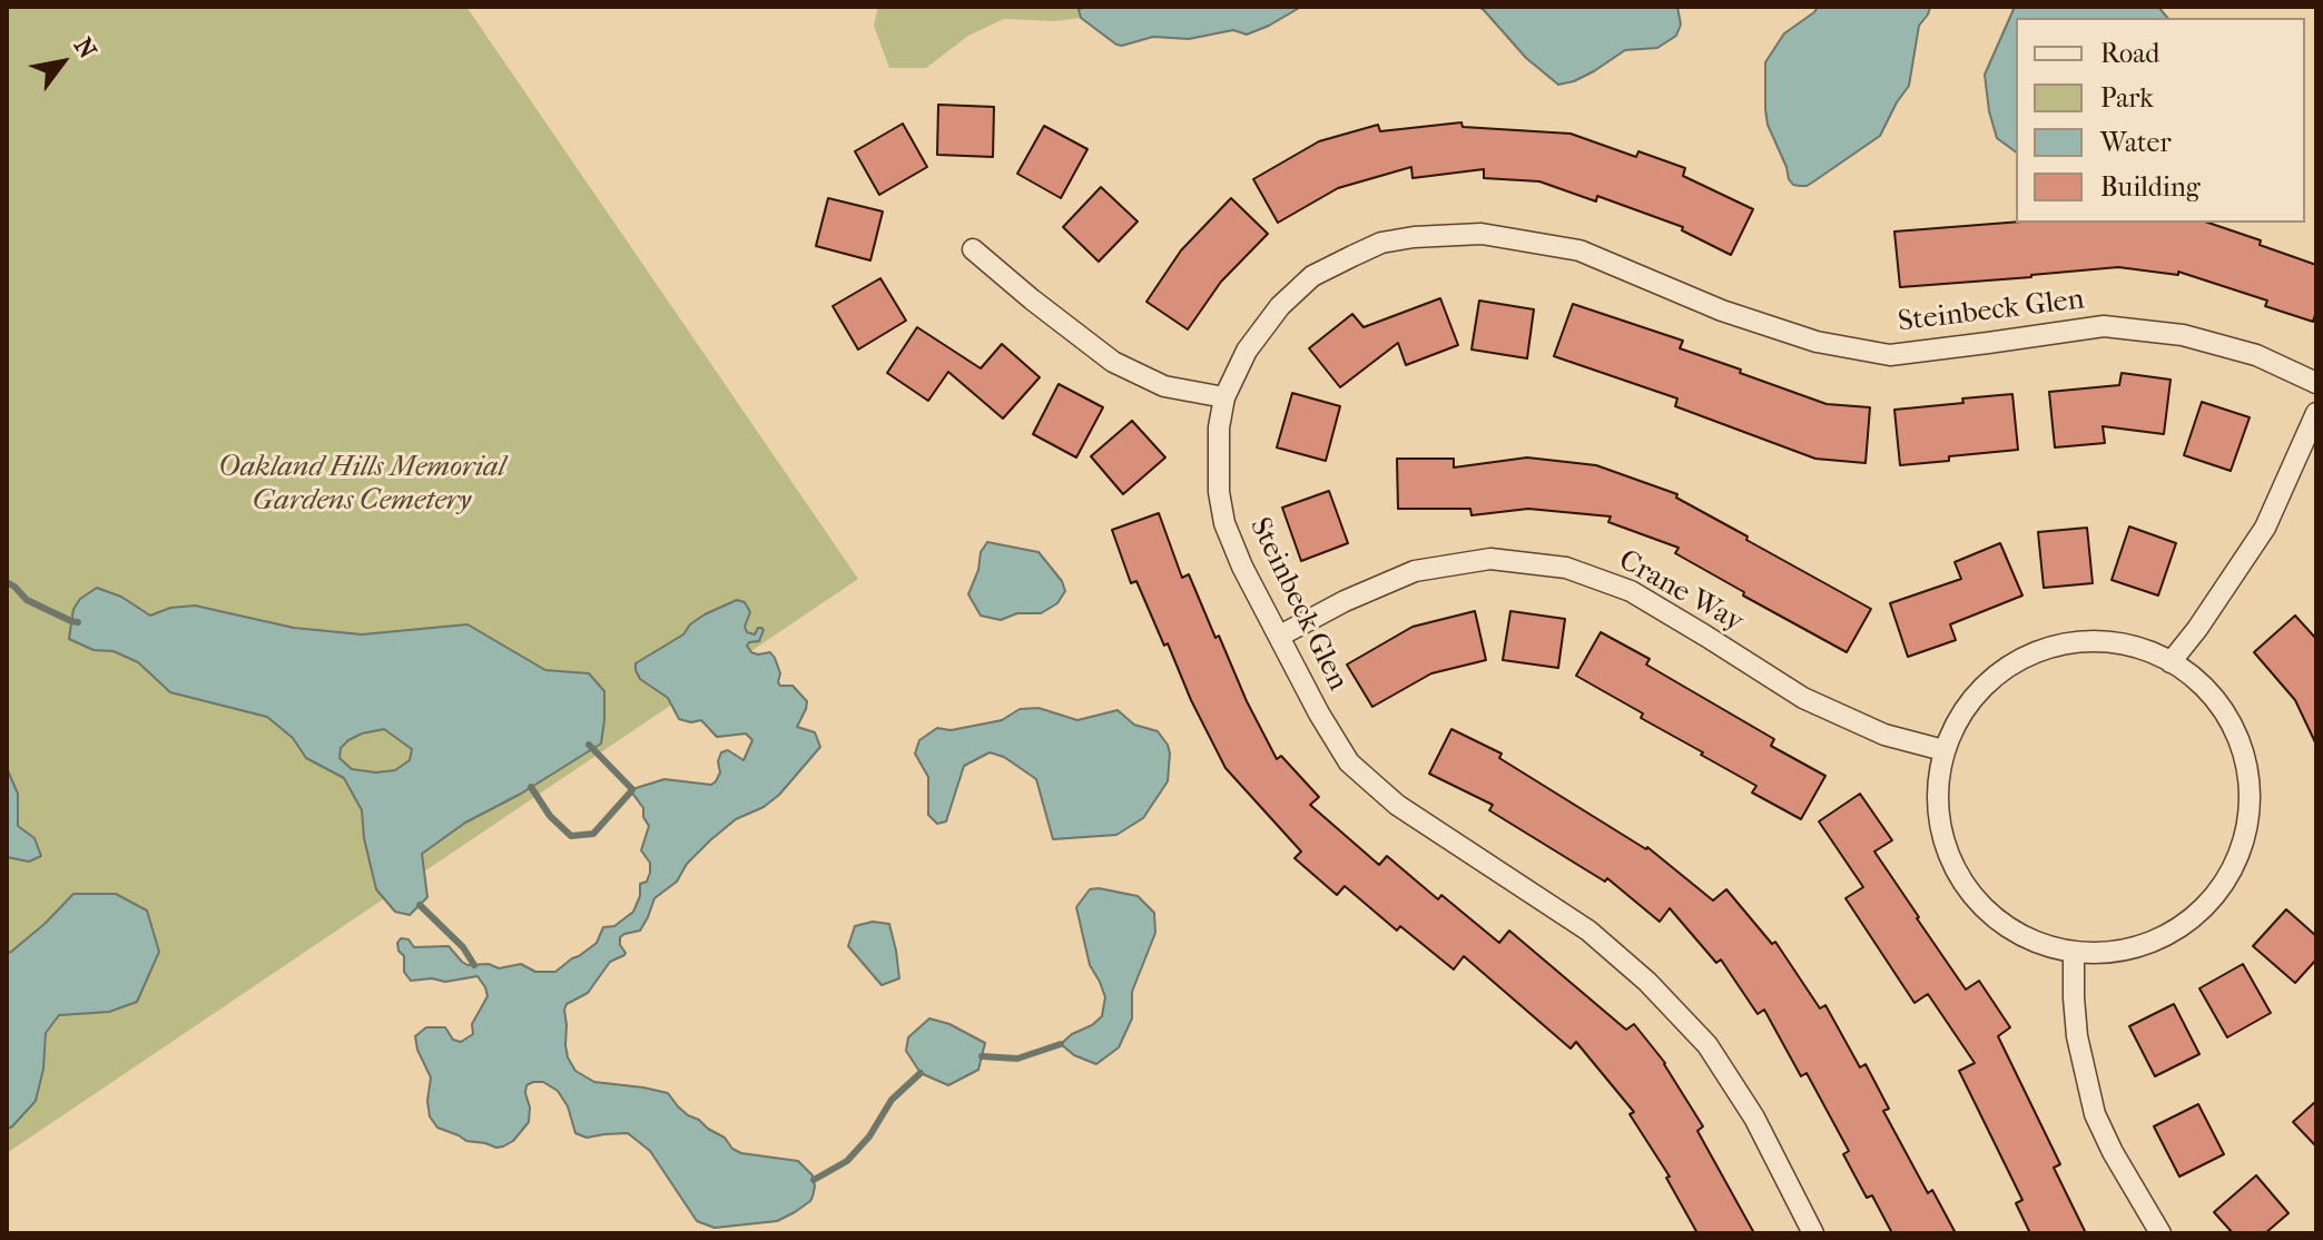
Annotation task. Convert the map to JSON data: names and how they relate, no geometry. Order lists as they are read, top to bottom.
{
  "streets": {
    "street": ["Steinbeck Glen", "Crane Way"]
  },
  "crossings": [
    ["Steinbeck Glen", "Crane Way"]
  ],
  "parks": ["Oakland Hills Memorial Gardens Cemetery"],
  "legend": [
    "Road",
    "Park",
    "Water",
    "Building"
  ],
  "north": "top right"
}
